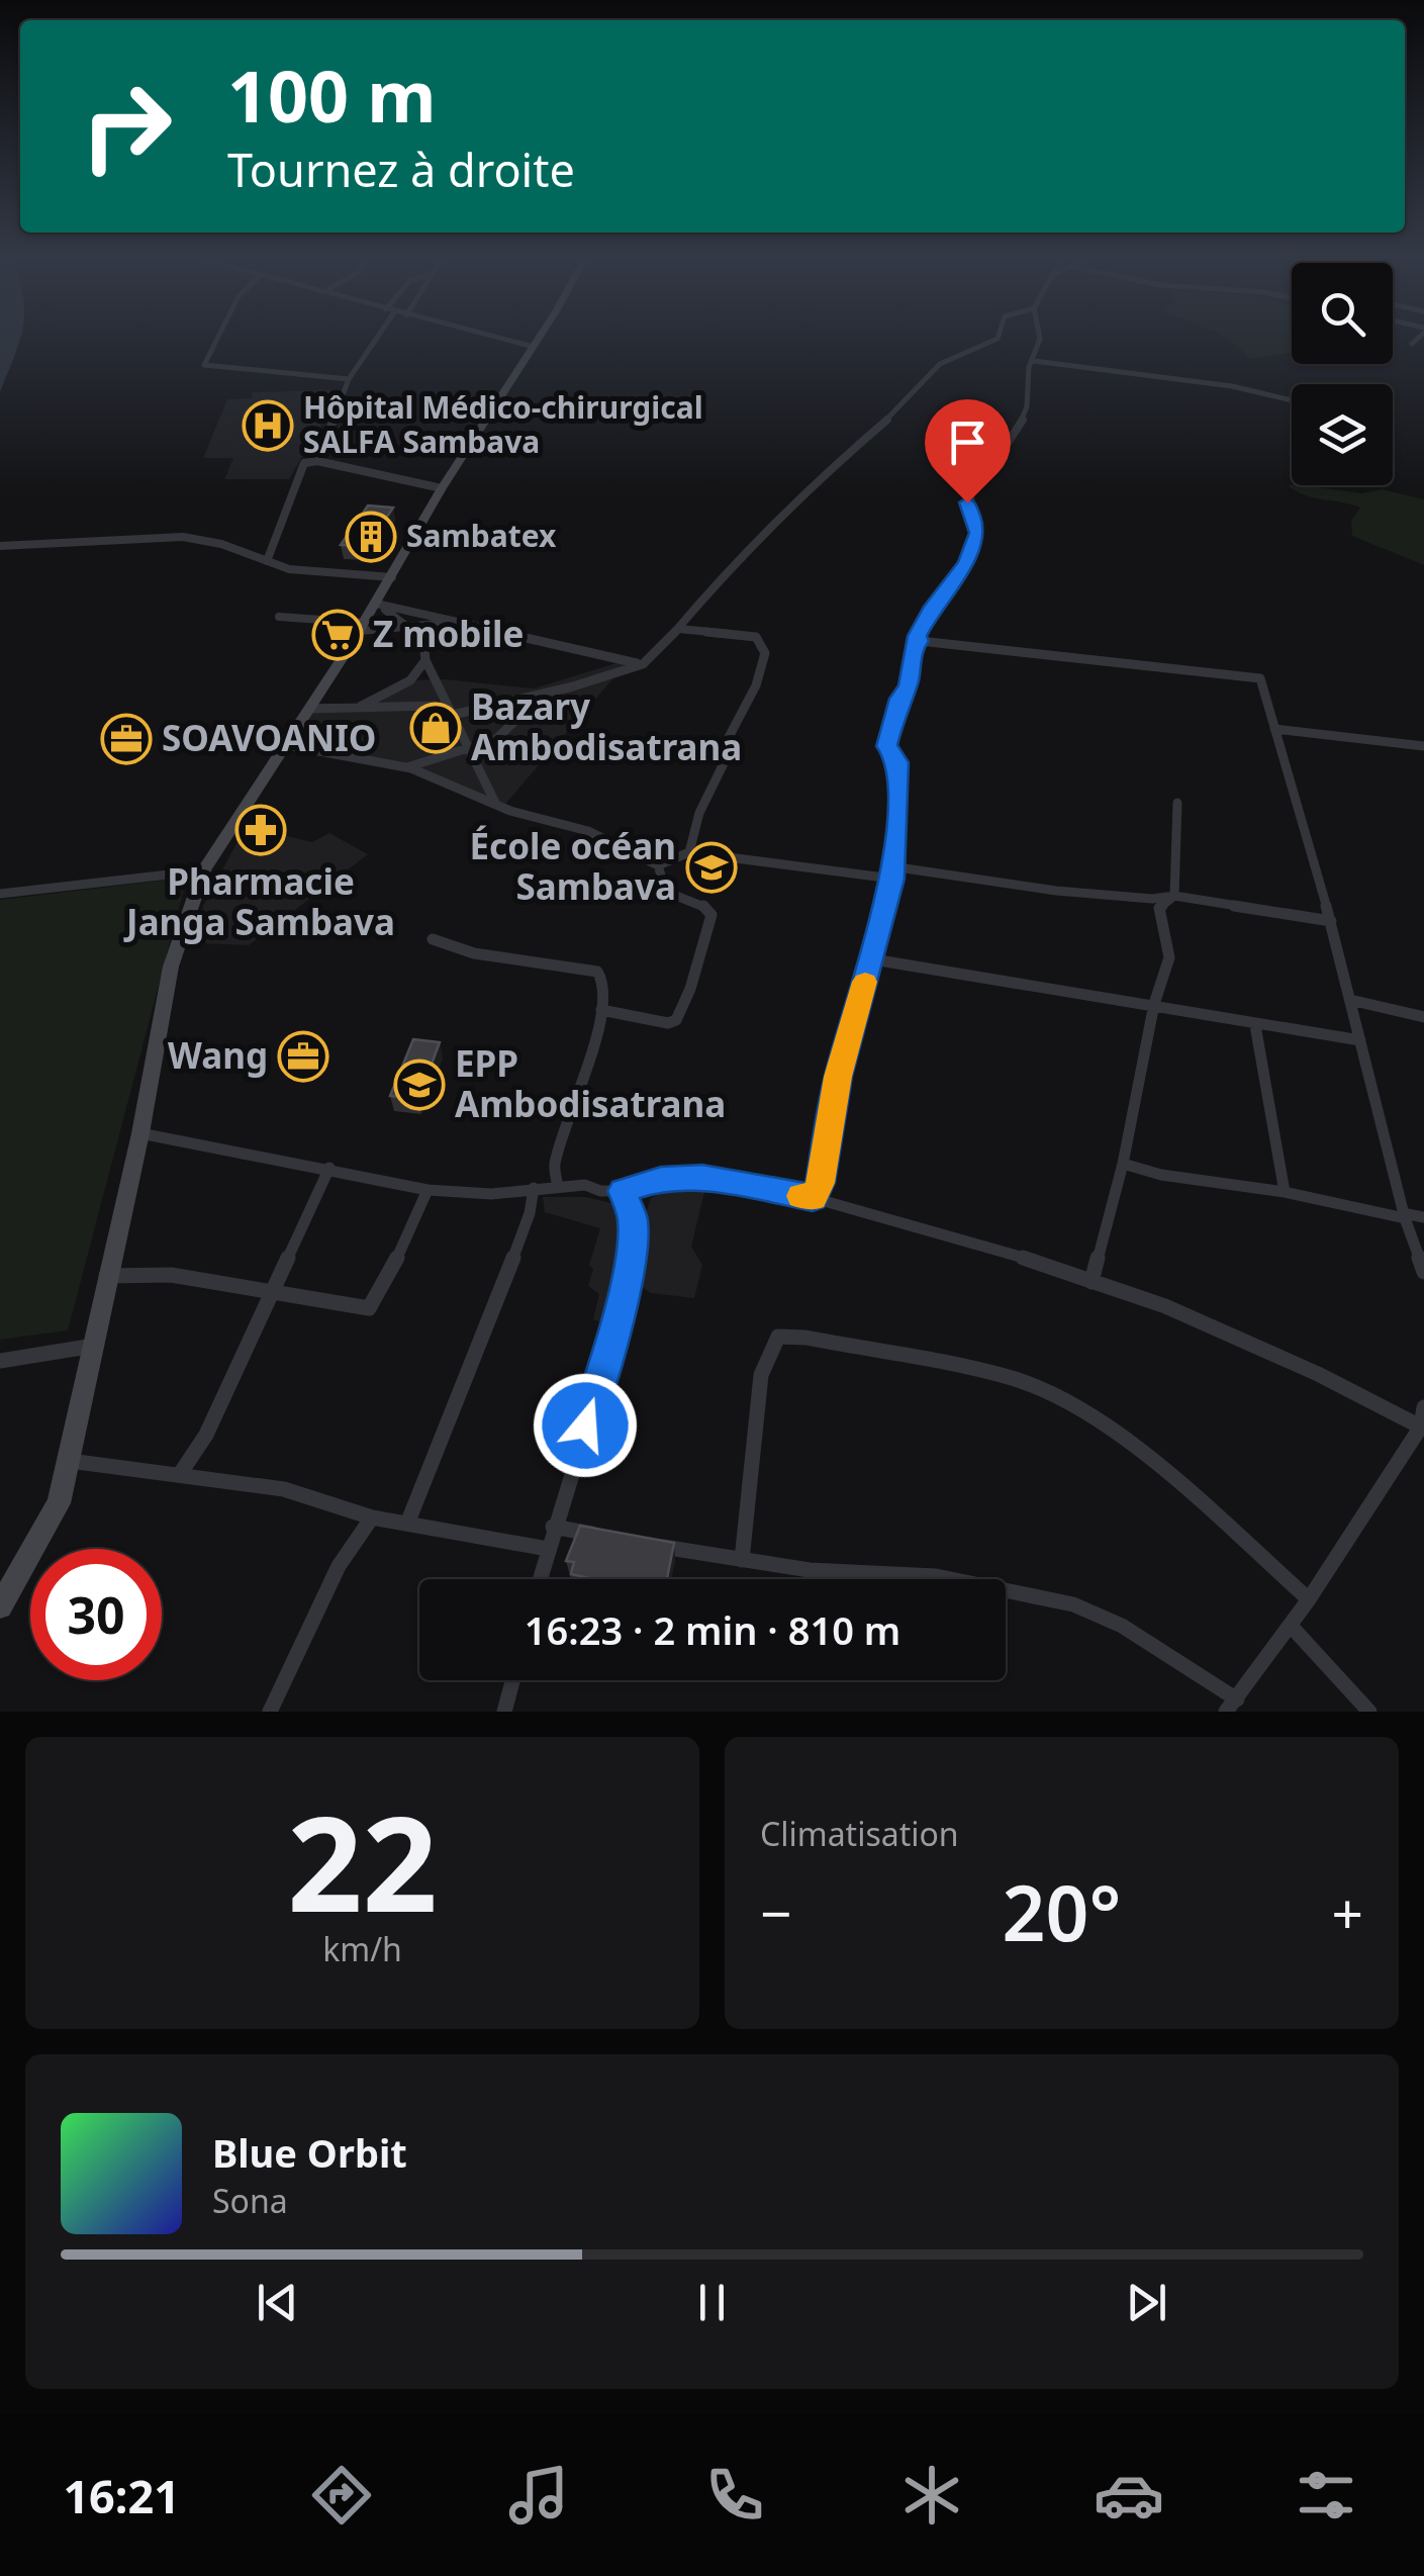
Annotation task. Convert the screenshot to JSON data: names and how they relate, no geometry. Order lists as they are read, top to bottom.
{
  "places": {
    "hospital": ["Hôpital Médico-chirurgical SALFA Sambava"],
    "building": ["Sambatex"],
    "supermarket": ["Z mobile"],
    "shop": ["Bazary Ambodisatrana"],
    "office": ["SOAVOANIO", "Wang"],
    "pharmacy": ["Pharmacie Janga Sambava"],
    "school or university": ["École océan Sambava", "EPP Ambodisatrana"]
  },
  "page": {
    "turn": ["100 m", "Tournez à droite"],
    "limit": "30",
    "trip": "16:23 · 2 min · 810 m",
    "tile": [
      ["22", "km/h"],
      "Climatisation"
    ],
    "heat": ["−", "20°", "+"],
    "song": ["Blue Orbit", "Sona"],
    "tabs": "16:21"
  }
}
